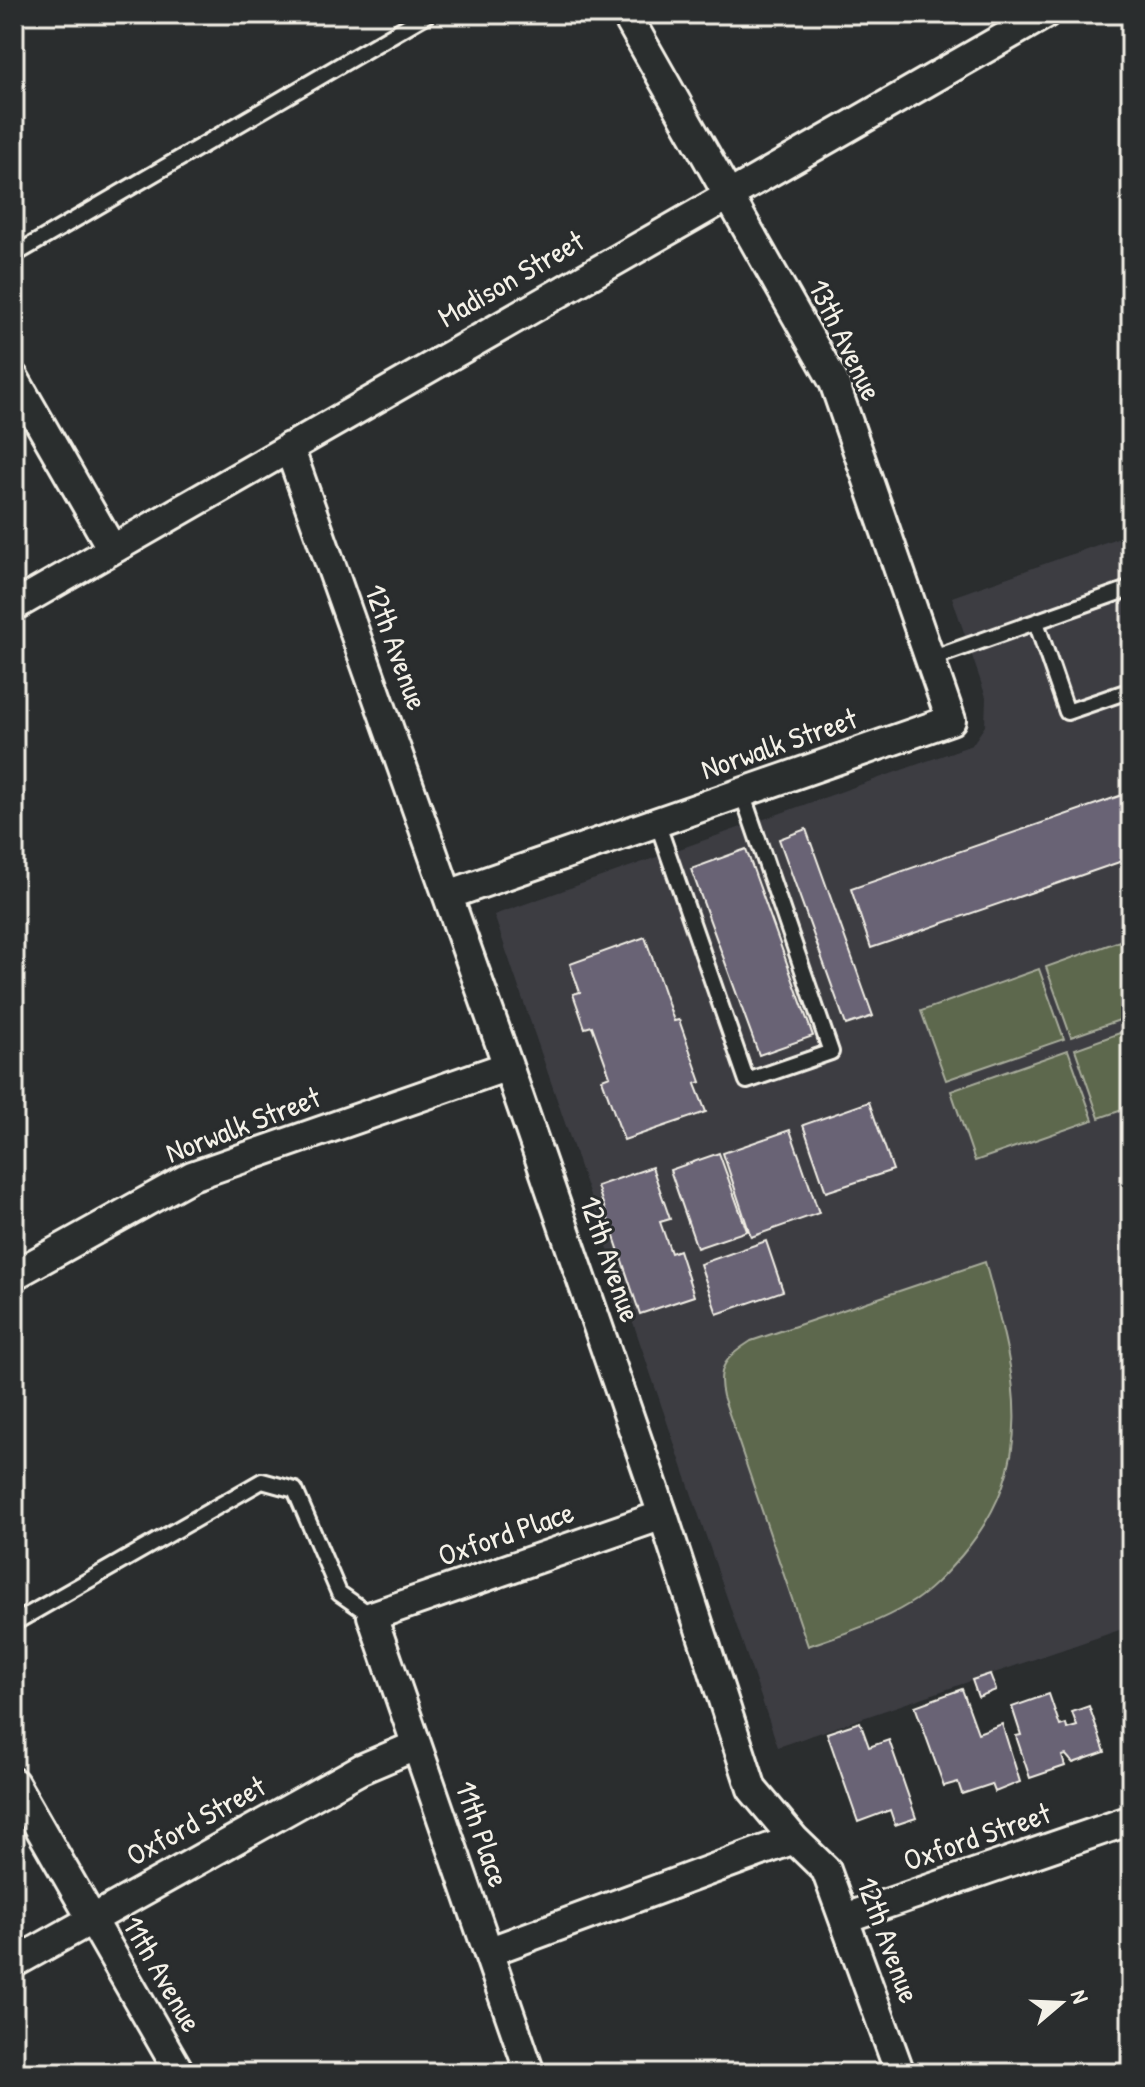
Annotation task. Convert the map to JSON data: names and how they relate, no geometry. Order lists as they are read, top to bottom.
{
  "streets": {
    "street": [
      "Madison Street",
      "13th Avenue",
      "12th Avenue",
      "Norwalk Street",
      "Oxford Place",
      "Oxford Street",
      "11th Place",
      "11th Avenue"
    ]
  },
  "crossings": [
    ["Madison Street", "13th Avenue"],
    ["Madison Street", "12th Avenue"],
    ["13th Avenue", "Norwalk Street"],
    ["12th Avenue", "Norwalk Street"],
    ["12th Avenue", "Oxford Place"],
    ["12th Avenue", "Oxford Street"],
    ["Oxford Place", "11th Place"],
    ["Oxford Street", "11th Place"],
    ["Oxford Street", "11th Avenue"]
  ],
  "north": "right"
}
